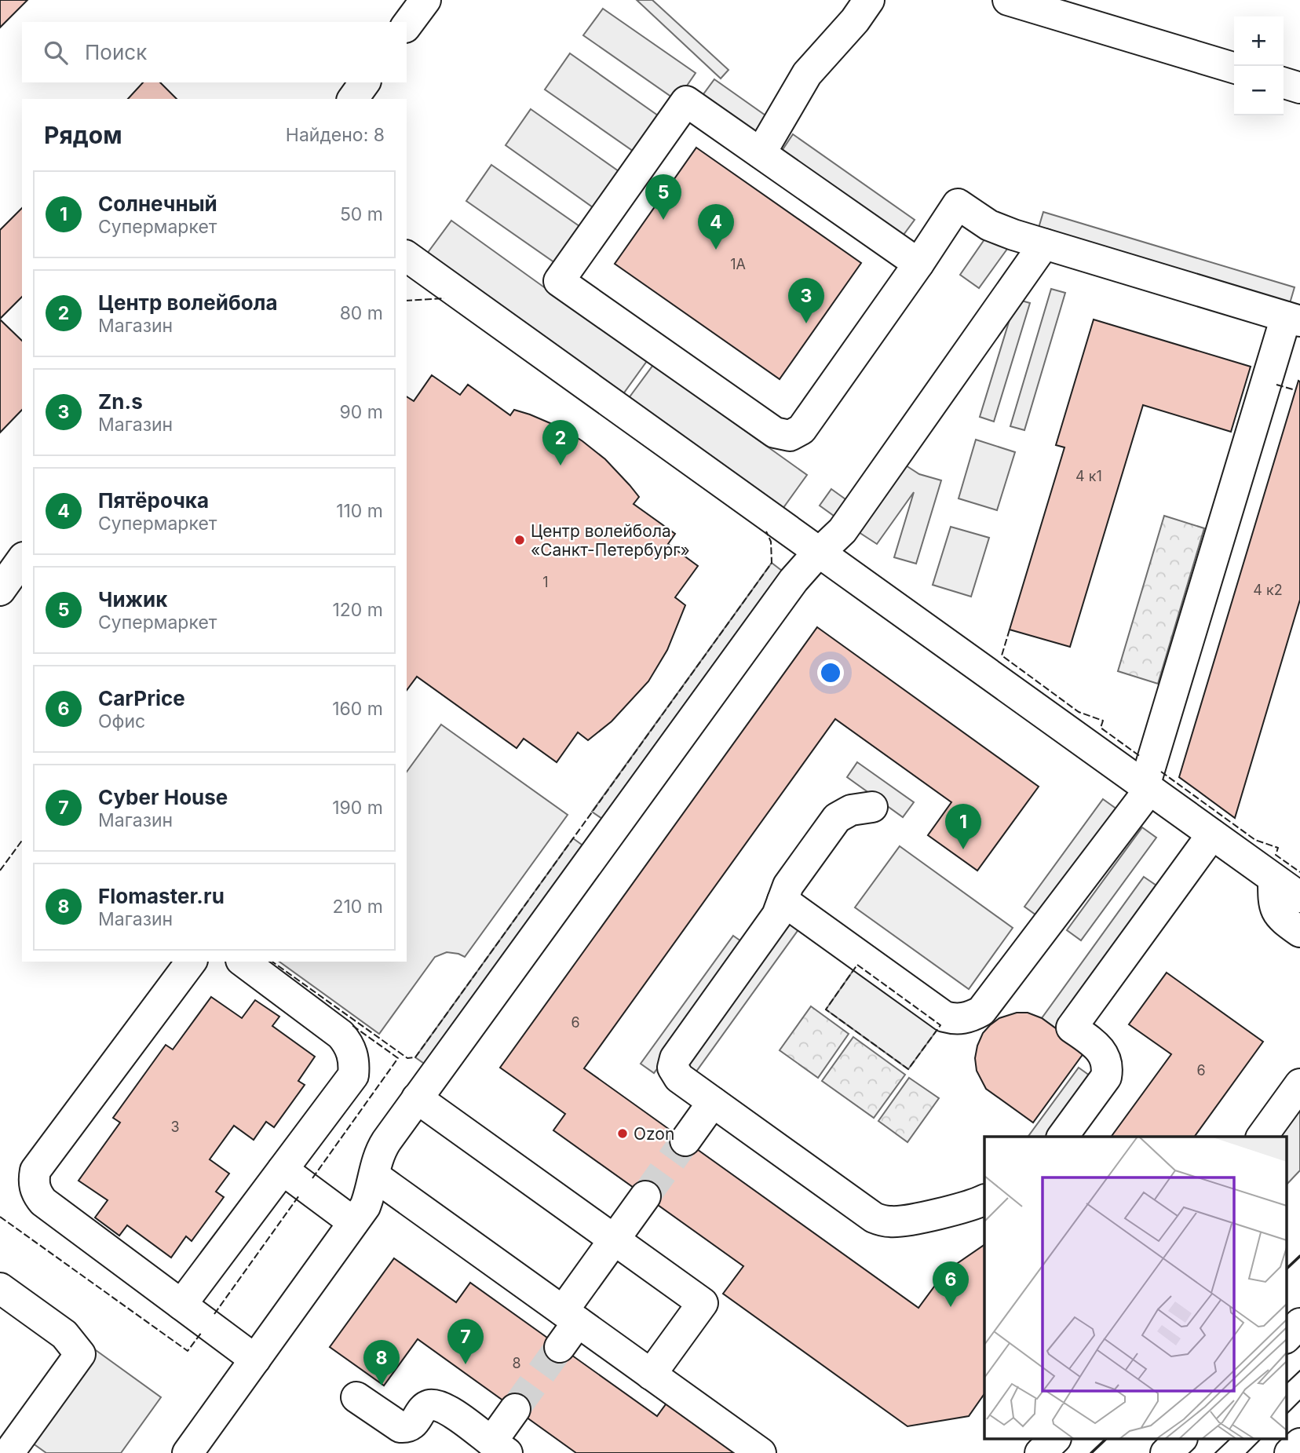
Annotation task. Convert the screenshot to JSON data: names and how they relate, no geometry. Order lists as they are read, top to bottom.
{
  "places": ["Центр волейбола «Санкт-Петербург»", "Ozon"],
  "house_numbers": [
    "1А",
    "4 к1",
    "1",
    "4 к2",
    "6",
    "6",
    "3",
    "8"
  ],
  "page": {
    "map_buttons": ["+", "−"],
    "search": "Поиск",
    "heading": ["Рядом", "Найдено: 8"],
    "list": [
      {
        "mark": "1",
        "name": "Солнечный",
        "note": "Супермаркет",
        "value": "50 m"
      },
      {
        "mark": "2",
        "name": "Центр волейбола",
        "note": "Магазин",
        "value": "80 m"
      },
      {
        "mark": "3",
        "name": "Zn.s",
        "note": "Магазин",
        "value": "90 m"
      },
      {
        "mark": "4",
        "name": "Пятёрочка",
        "note": "Супермаркет",
        "value": "110 m"
      },
      {
        "mark": "5",
        "name": "Чижик",
        "note": "Супермаркет",
        "value": "120 m"
      },
      {
        "mark": "6",
        "name": "CarPrice",
        "note": "Офис",
        "value": "160 m"
      },
      {
        "mark": "7",
        "name": "Cyber House",
        "note": "Магазин",
        "value": "190 m"
      },
      {
        "mark": "8",
        "name": "Flomaster.ru",
        "note": "Магазин",
        "value": "210 m"
      }
    ],
    "pins": [
      "5",
      "4",
      "3",
      "2",
      "1",
      "6",
      "7",
      "8"
    ]
  }
}
